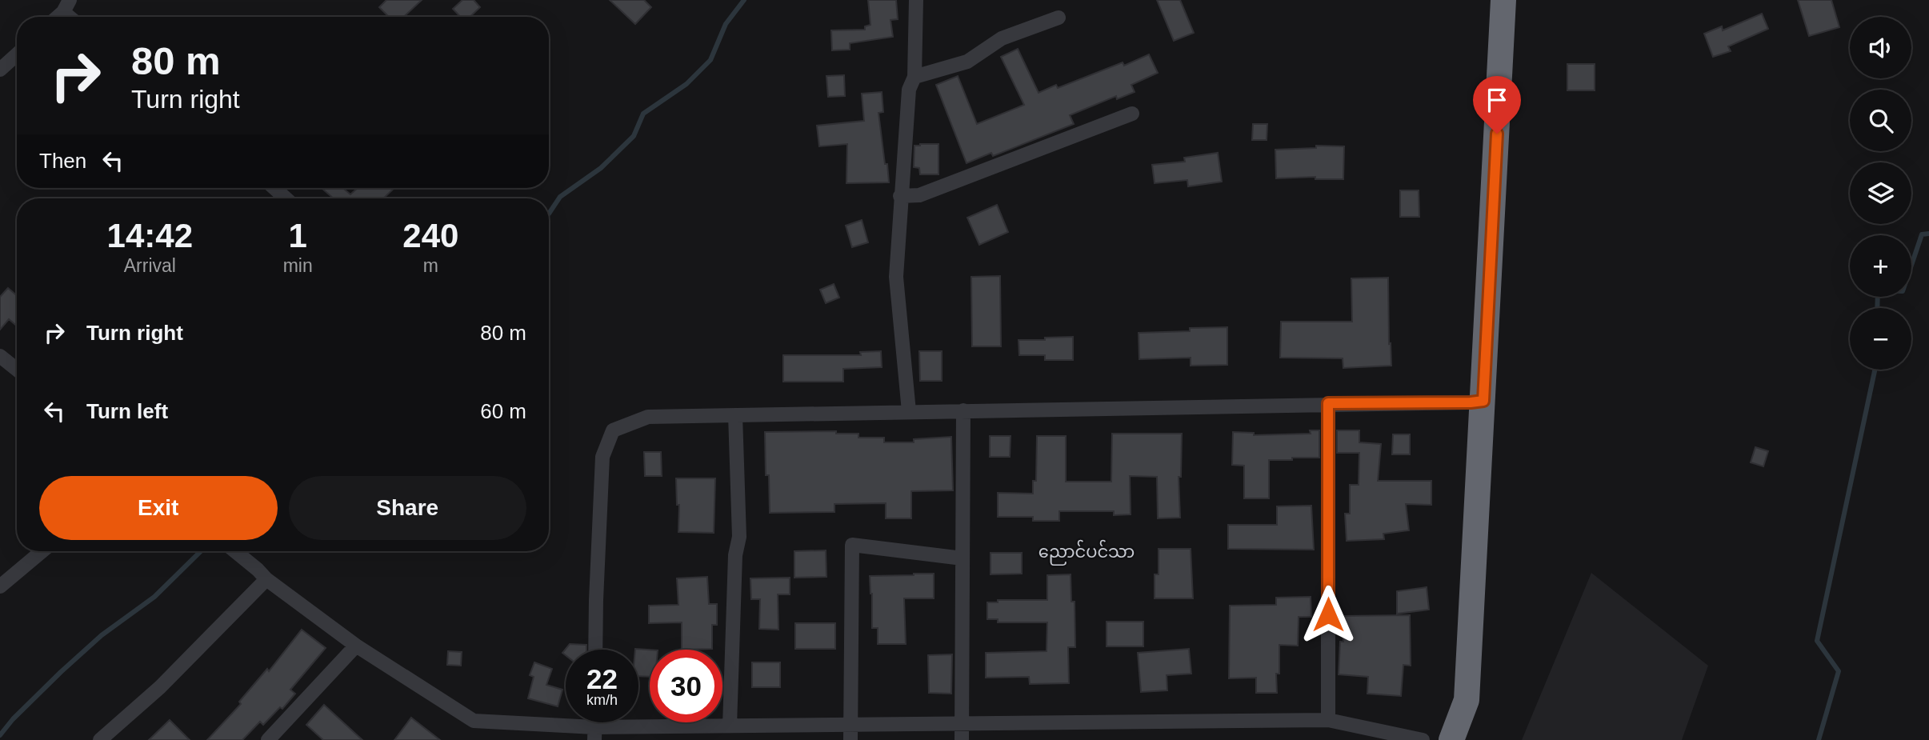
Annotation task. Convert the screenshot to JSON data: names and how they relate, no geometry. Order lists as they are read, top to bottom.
{
  "districts": ["ညောင်ပင်သာ"],
  "page": {
    "map_buttons": ["+", "−"],
    "turn": ["80 m", "Turn right"],
    "then": "Then",
    "eta": [
      "14:42",
      "Arrival",
      "1",
      "min",
      "240",
      "m"
    ],
    "list": [
      {
        "name": "Turn right",
        "value": "80 m"
      },
      {
        "name": "Turn left",
        "value": "60 m"
      }
    ],
    "buttons": ["Exit", "Share"],
    "speed": "22 km/h",
    "limit": "30"
  }
}
